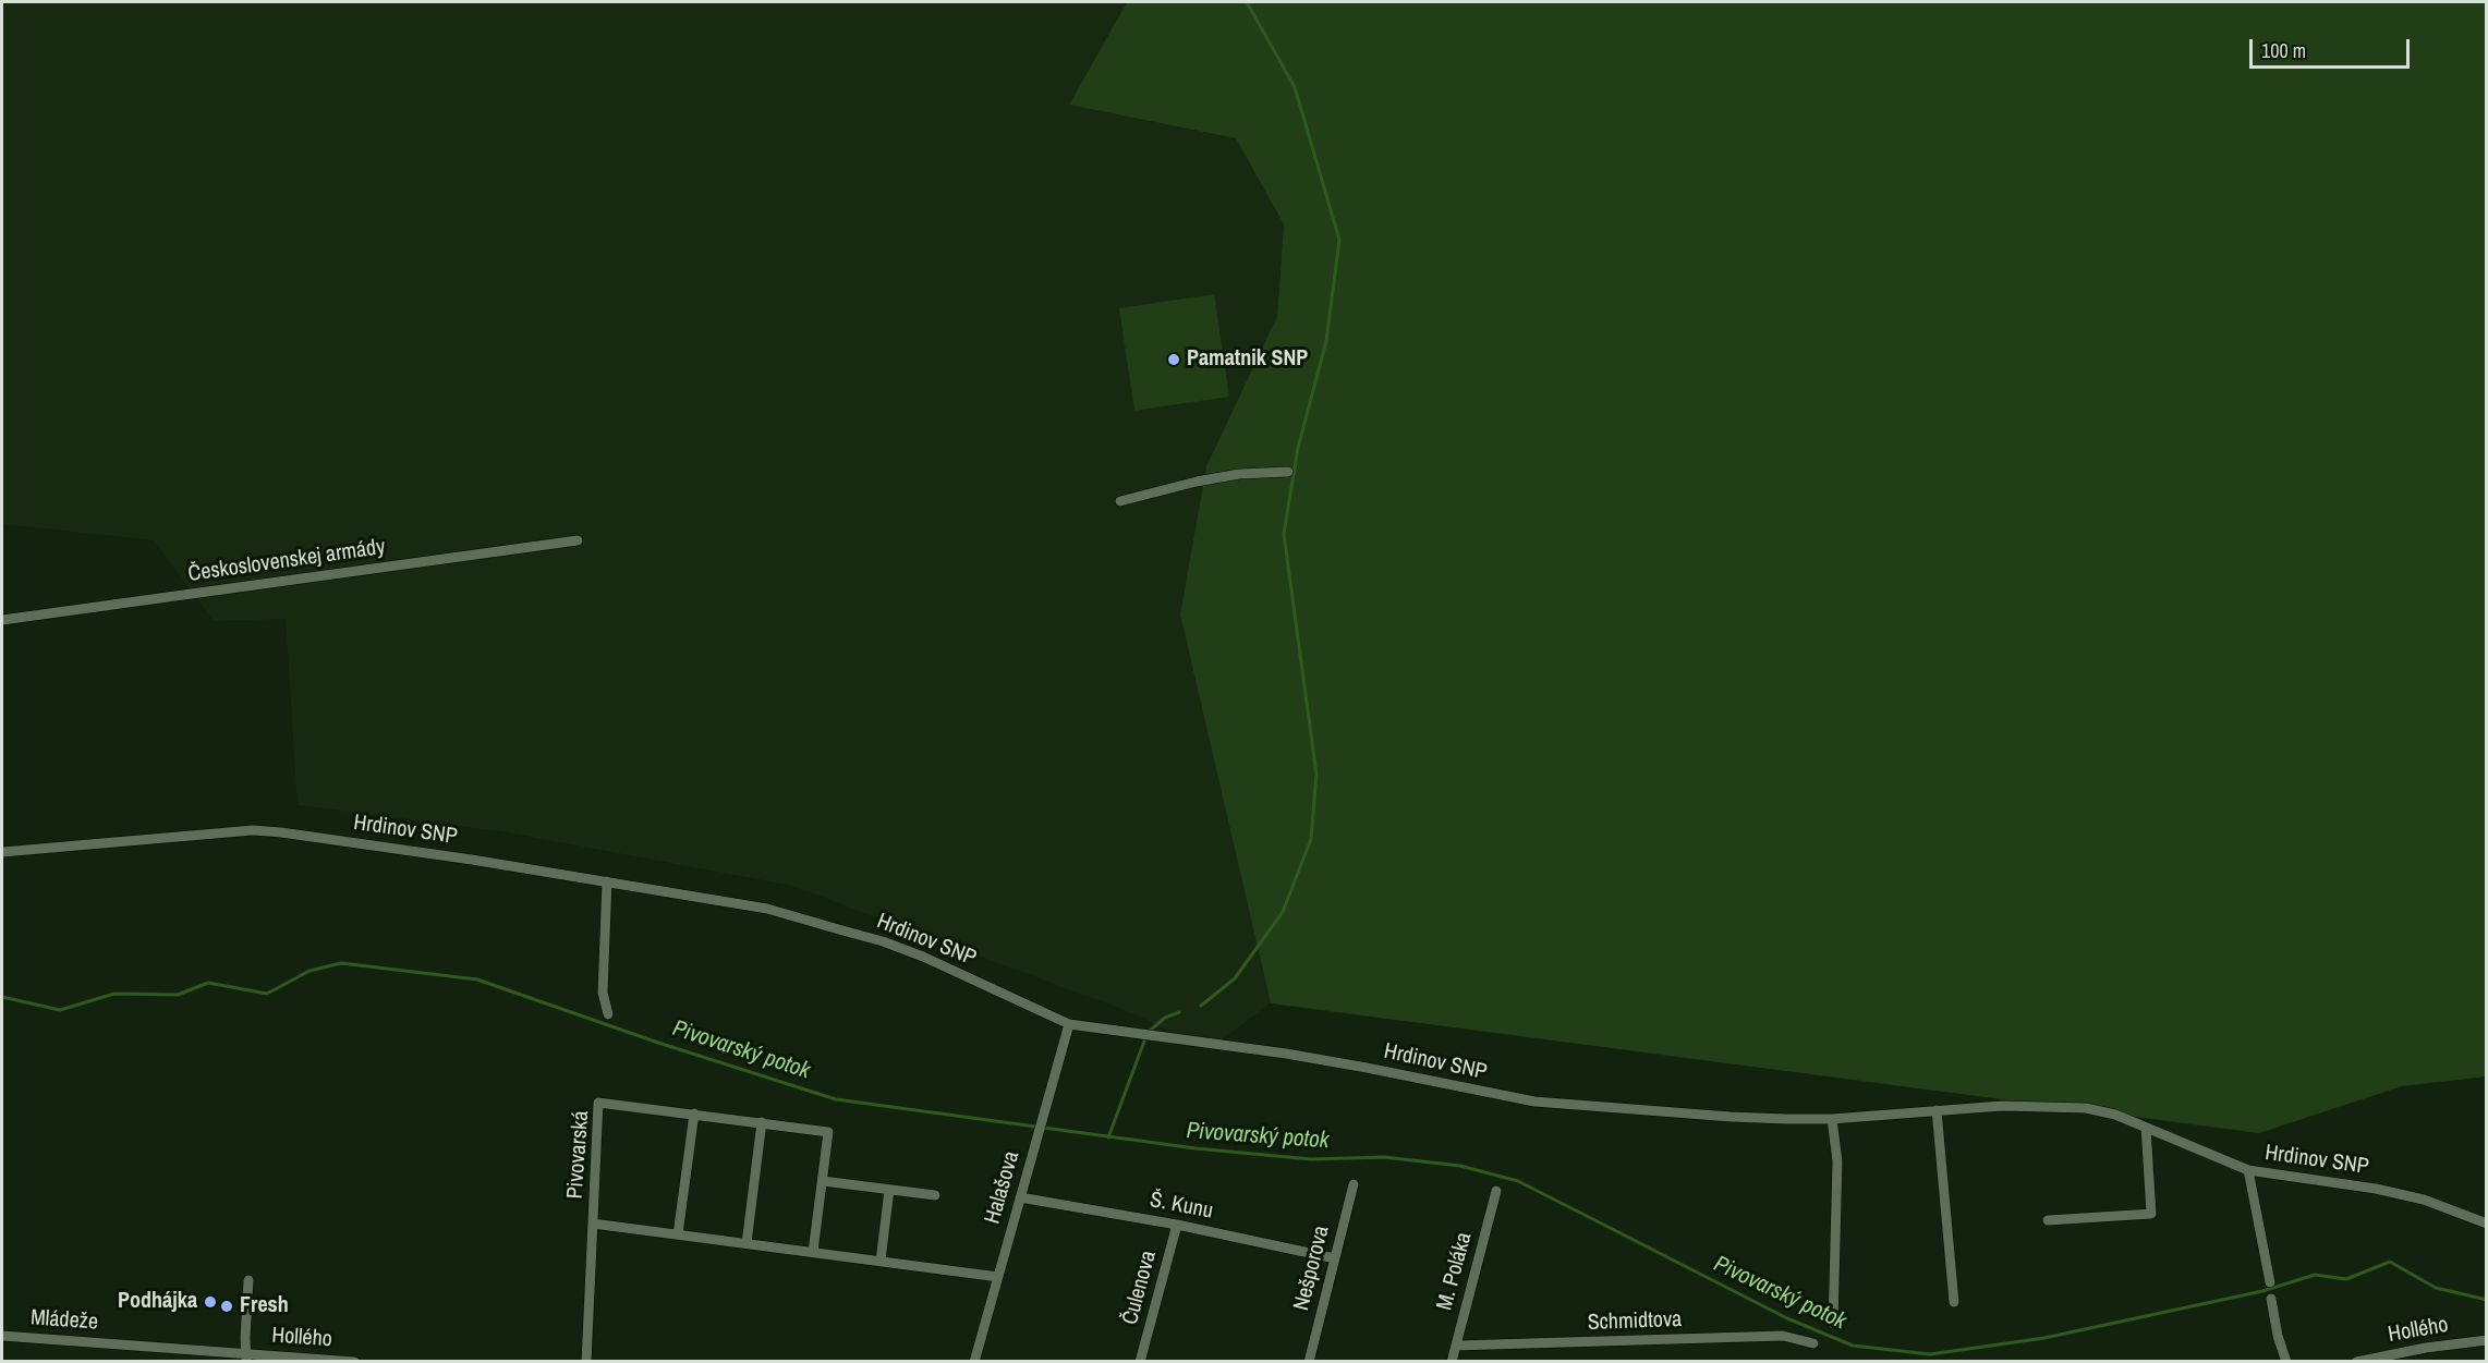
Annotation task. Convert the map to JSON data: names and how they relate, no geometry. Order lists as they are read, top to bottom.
{
  "streets": {
    "street": [
      "Československej armády",
      "Hrdinov SNP",
      "Pivovarská",
      "Halašova",
      "Š. Kunu",
      "Nešporova",
      "M. Poláka",
      "Čulenova",
      "Mládeže",
      "Schmidtova",
      "Hollého"
    ]
  },
  "crossings": [
    ["Hrdinov SNP", "Halašova"],
    ["Pivovarská", "Halašova"],
    ["Halašova", "Š. Kunu"],
    ["Š. Kunu", "Nešporova"],
    ["Š. Kunu", "Čulenova"],
    ["M. Poláka", "Schmidtova"],
    ["Mládeže", "Hollého"]
  ],
  "water": ["Pivovarský potok"],
  "places": ["Pamatnik SNP", "Podhájka", "Fresh"],
  "scale_bar": "100 m"
}
